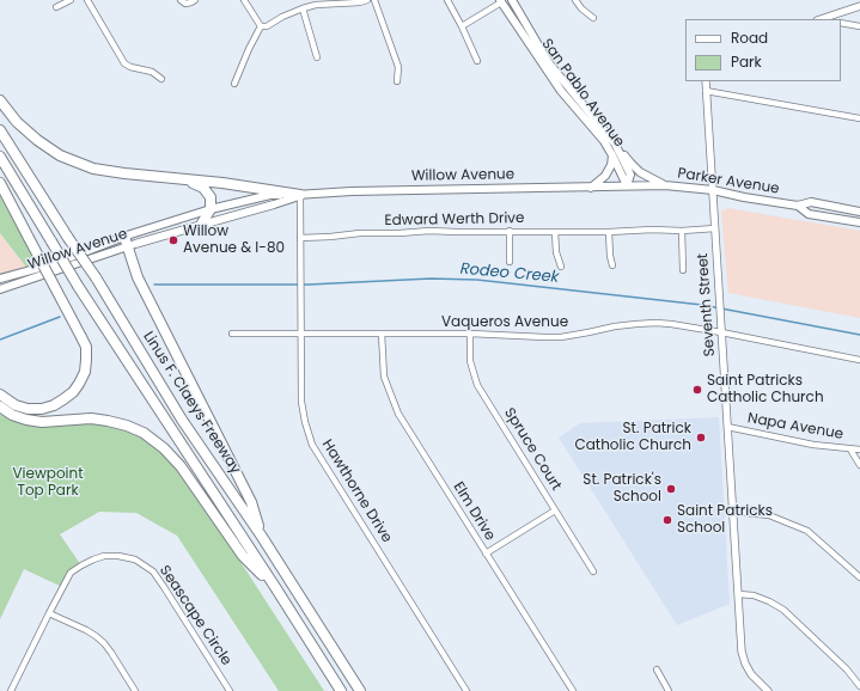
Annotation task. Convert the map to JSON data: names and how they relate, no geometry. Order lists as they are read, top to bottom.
{
  "streets": {
    "highway": ["Linus F. Claeys Freeway"],
    "main road": ["San Pablo Avenue", "Willow Avenue", "Parker Avenue"],
    "street": [
      "Edward Werth Drive",
      "Seventh Street",
      "Vaqueros Avenue",
      "Napa Avenue",
      "Spruce Court",
      "Hawthorne Drive",
      "Elm Drive",
      "Seascape Circle"
    ]
  },
  "crossings": [
    ["San Pablo Avenue", "Willow Avenue"],
    ["San Pablo Avenue", "Parker Avenue"],
    ["Willow Avenue", "Parker Avenue"],
    ["Willow Avenue", "Hawthorne Drive"],
    ["Parker Avenue", "Seventh Street"],
    ["Edward Werth Drive", "Seventh Street"],
    ["Edward Werth Drive", "Hawthorne Drive"],
    ["Seventh Street", "Vaqueros Avenue"],
    ["Seventh Street", "Napa Avenue"],
    ["Vaqueros Avenue", "Spruce Court"],
    ["Vaqueros Avenue", "Hawthorne Drive"],
    ["Vaqueros Avenue", "Elm Drive"]
  ],
  "water": ["Rodeo Creek"],
  "parks": ["Viewpoint Top Park"],
  "places": [
    "Willow Avenue & I-80",
    "Saint Patricks Catholic Church",
    "St. Patrick Catholic Church",
    "St. Patrick's School",
    "Saint Patricks School"
  ],
  "legend": ["Road", "Park"]
}
